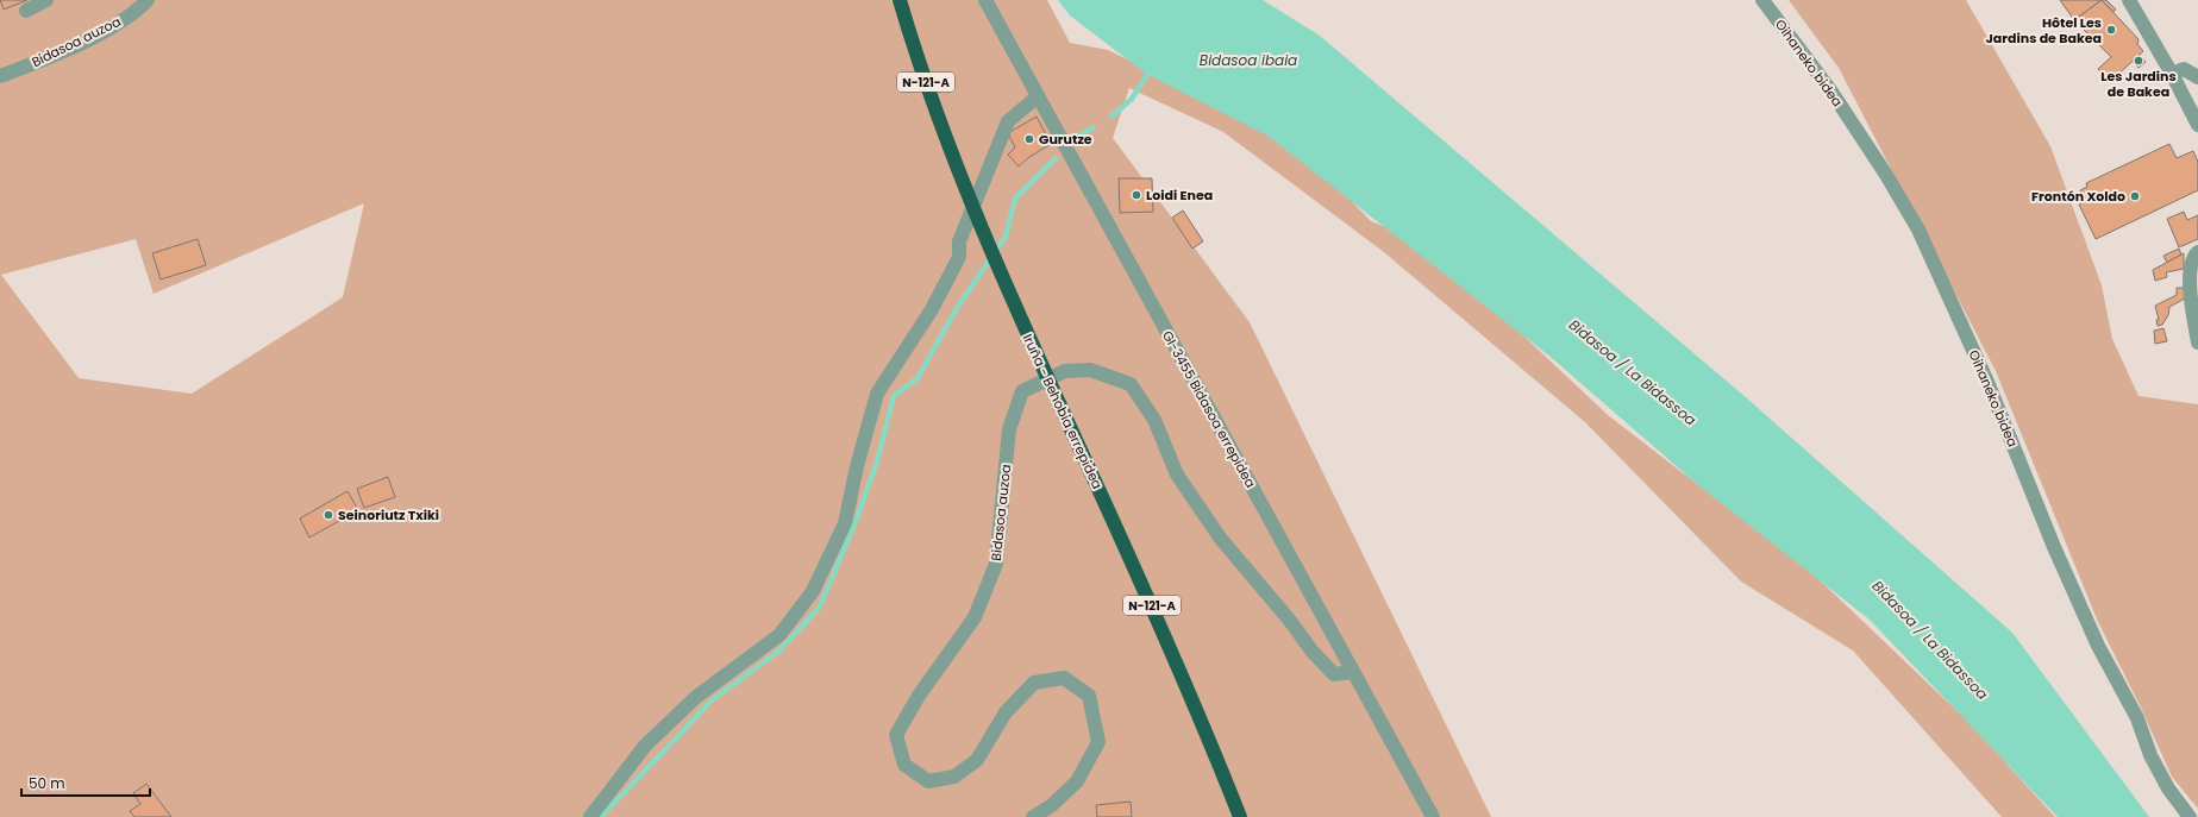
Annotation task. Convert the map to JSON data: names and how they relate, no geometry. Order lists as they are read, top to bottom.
{
  "streets": {
    "highway": ["N-121-A", "Iruña - Behobia errepidea"],
    "street": ["Bidasoa auzoa", "Oihaneko bidea", "GI-3455 Bidasoa errepidea"]
  },
  "crossings": [
    ["Bidasoa auzoa", "GI-3455 Bidasoa errepidea"]
  ],
  "water": ["Bidasoa ibaia", "Bidasoa / La Bidassoa"],
  "places": [
    "Hôtel Les Jardins de Bakea",
    "Les Jardins de Bakea",
    "Gurutze",
    "Loidi Enea",
    "Frontón Xoldo",
    "Seinoriutz Txiki"
  ],
  "scale_bar": "50 m"
}
